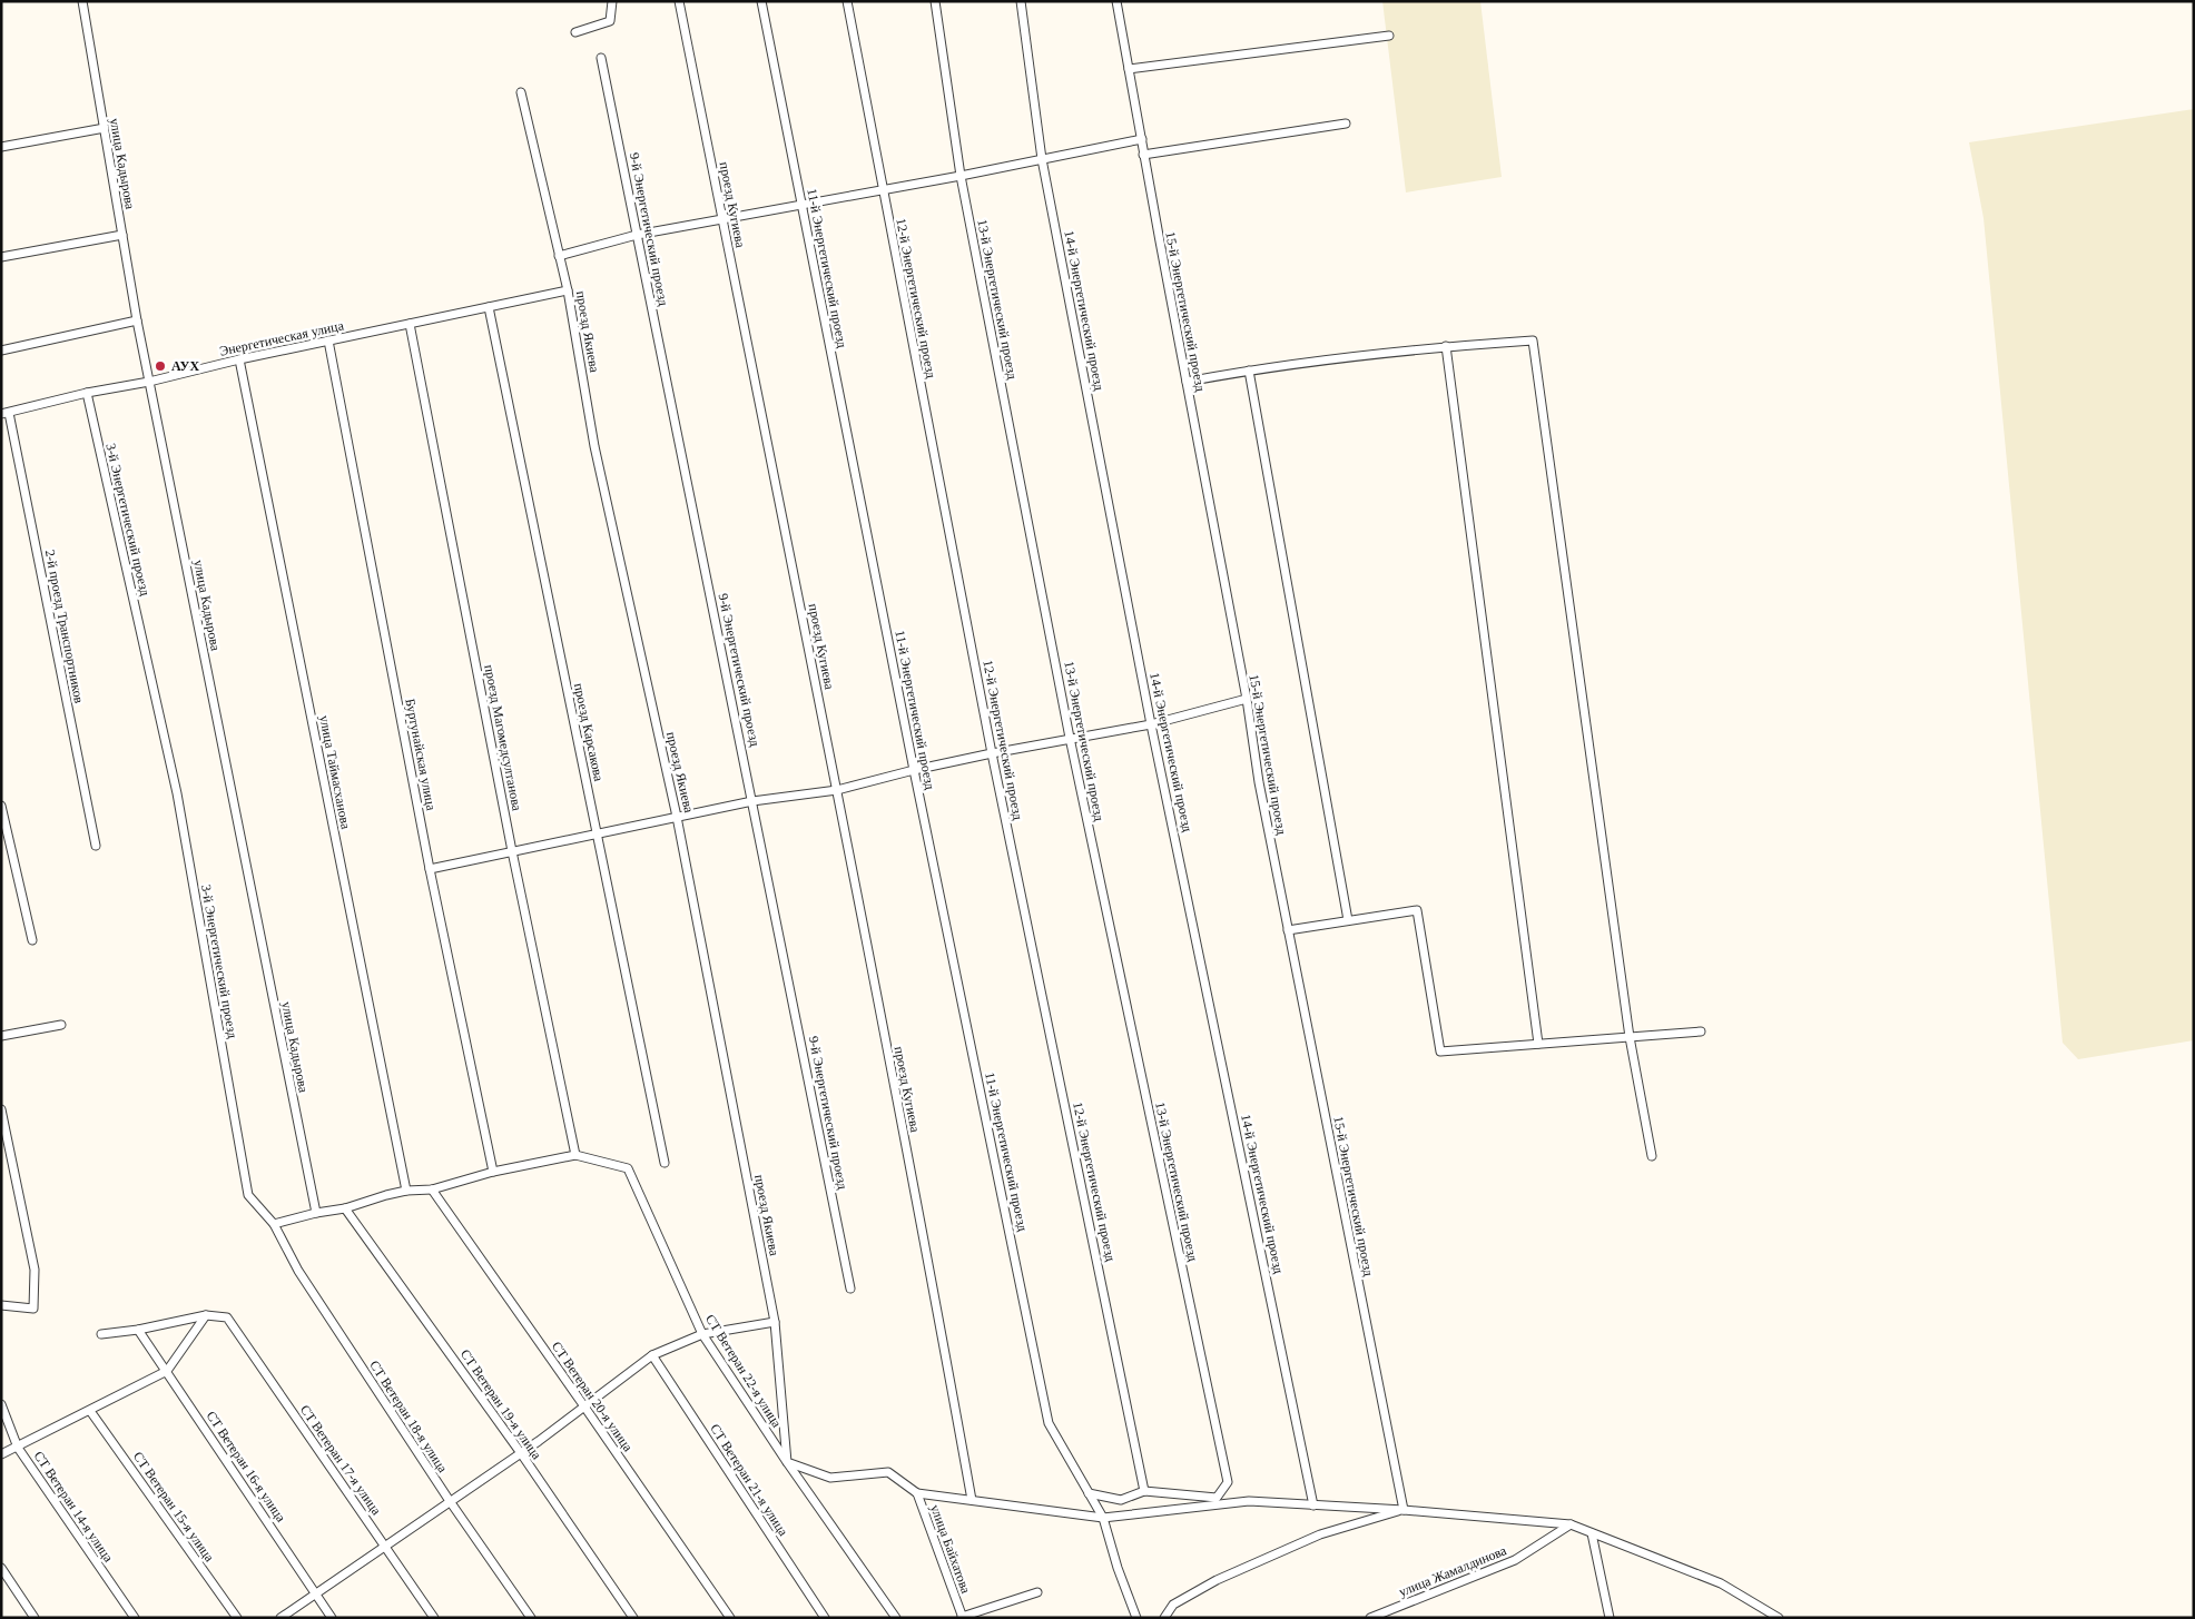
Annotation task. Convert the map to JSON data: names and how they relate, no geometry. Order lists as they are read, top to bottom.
{
  "streets": {
    "street": [
      "улица Кадырова",
      "проезд Кугиева",
      "9-й Энергетический проезд",
      "11-й Энергетический проезд",
      "12-й Энергетический проезд",
      "13-й Энергетический проезд",
      "14-й Энергетический проезд",
      "15-й Энергетический проезд",
      "проезд Якиева",
      "Энергетическая улица",
      "3-й Энергетический проезд",
      "2-й проезд Транспортников",
      "проезд Карсакова",
      "проезд Магомедсултанова",
      "Буртунайская улица",
      "улица Таймасханова",
      "СТ Ветеран 22-я улица",
      "СТ Ветеран 20-я улица",
      "СТ Ветеран 19-я улица",
      "СТ Ветеран 18-я улица",
      "СТ Ветеран 17-я улица",
      "СТ Ветеран 16-я улица",
      "СТ Ветеран 21-я улица",
      "СТ Ветеран 14-я улица",
      "СТ Ветеран 15-я улица",
      "улица Байхатова",
      "улица Жамалдинова"
    ]
  },
  "crossings": [
    ["улица Кадырова", "Энергетическая улица"],
    ["проезд Якиева", "Энергетическая улица"],
    ["проезд Якиева", "СТ Ветеран 22-я улица"],
    ["проезд Якиева", "улица Байхатова"],
    ["Энергетическая улица", "3-й Энергетический проезд"],
    ["Энергетическая улица", "2-й проезд Транспортников"],
    ["Энергетическая улица", "проезд Карсакова"],
    ["Энергетическая улица", "проезд Магомедсултанова"],
    ["Энергетическая улица", "Буртунайская улица"],
    ["Энергетическая улица", "улица Таймасханова"],
    ["3-й Энергетический проезд", "СТ Ветеран 18-я улица"],
    ["проезд Магомедсултанова", "СТ Ветеран 22-я улица"],
    ["СТ Ветеран 22-я улица", "улица Байхатова"]
  ],
  "places": ["АУХ"]
}
